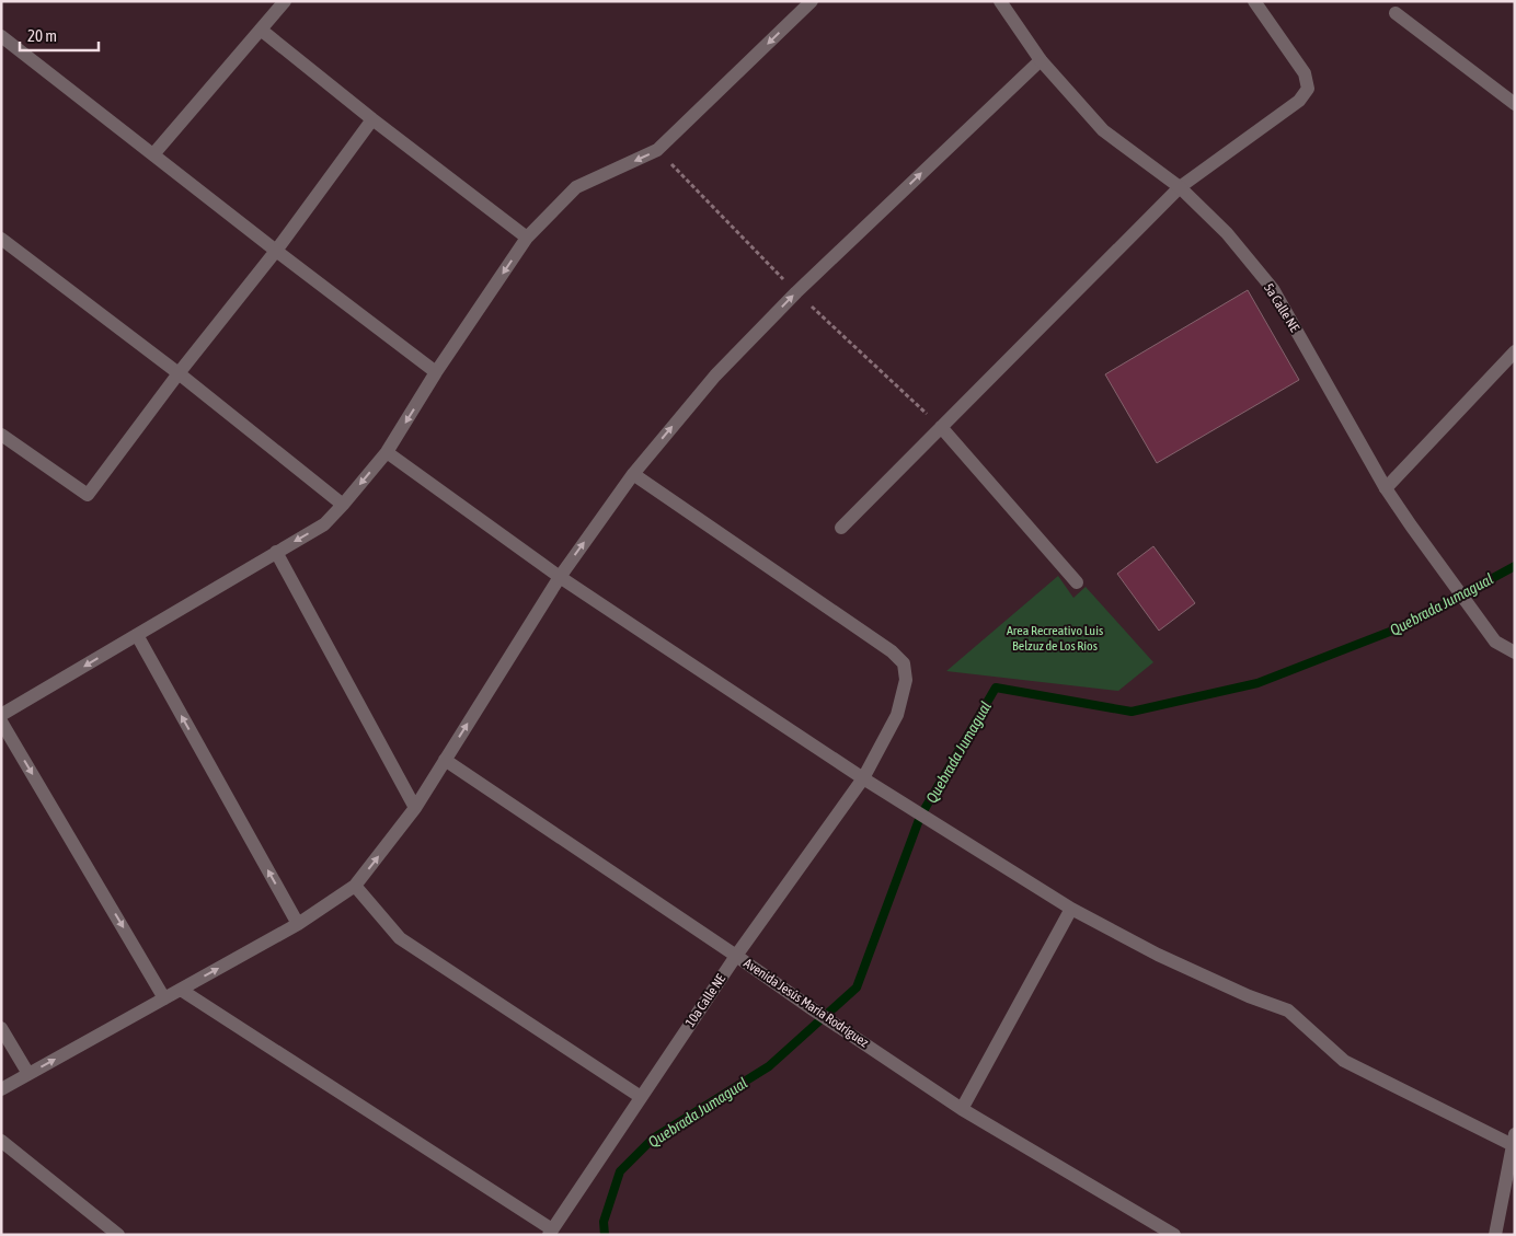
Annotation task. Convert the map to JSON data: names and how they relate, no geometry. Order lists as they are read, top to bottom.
{
  "streets": {
    "street": ["5a Calle NE", "10a Calle NE", "Avenida Jesús María Rodríguez"]
  },
  "crossings": [
    ["10a Calle NE", "Avenida Jesús María Rodríguez"]
  ],
  "water": ["Quebrada Jumagual"],
  "parks": ["Area Recreativo Luis Belzuz de Los Ríos"],
  "scale_bar": "20 m"
}
